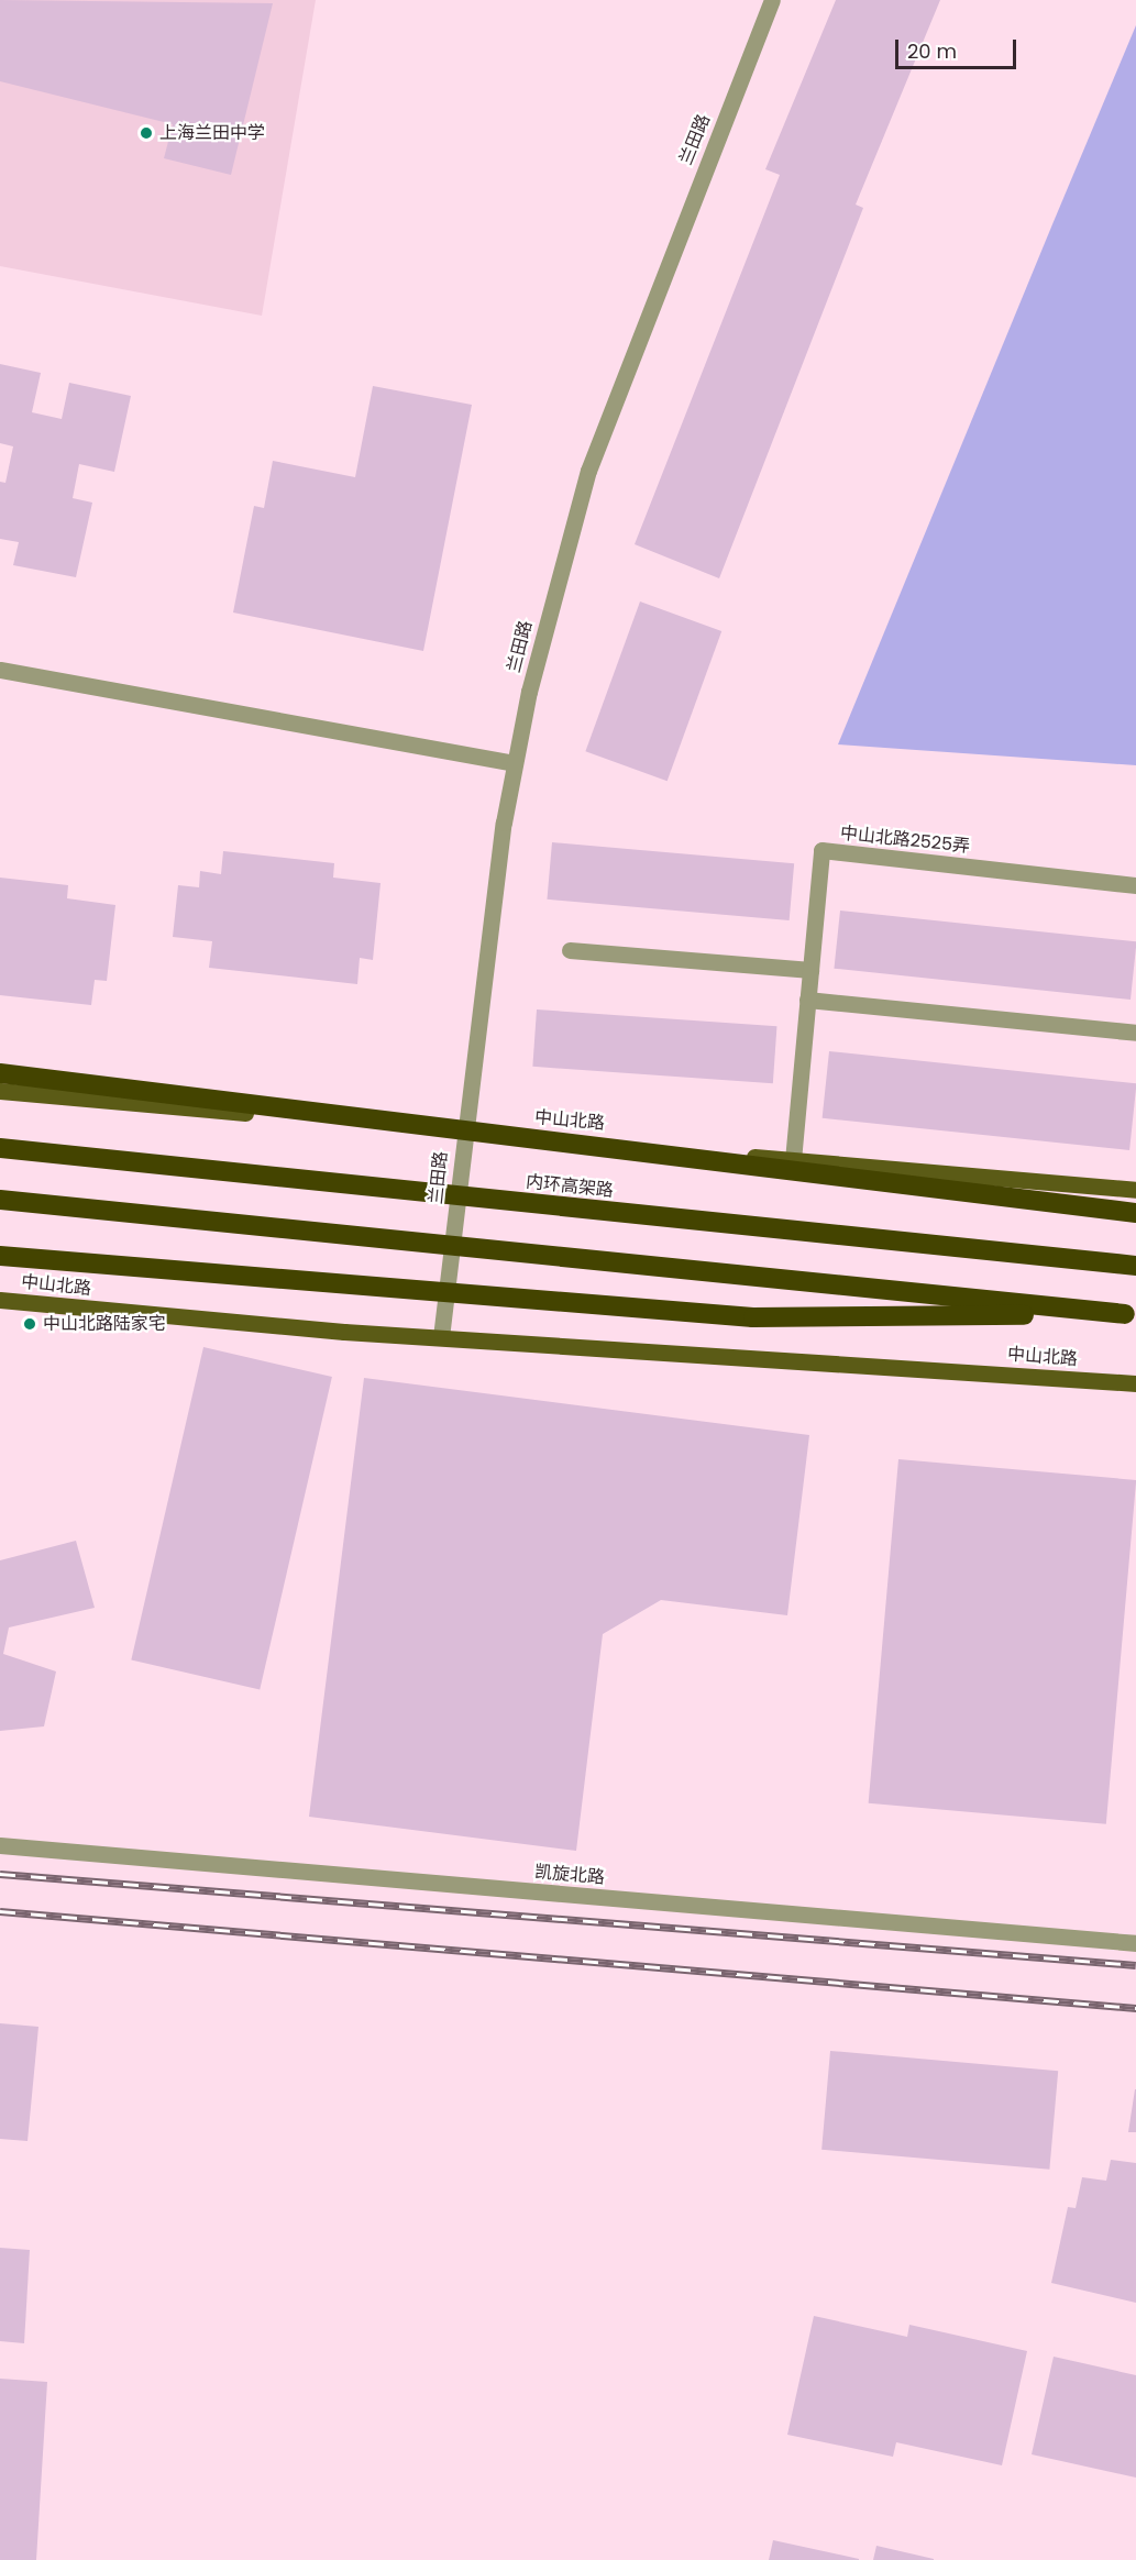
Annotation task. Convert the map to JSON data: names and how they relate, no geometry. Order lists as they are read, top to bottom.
{
  "streets": {
    "highway": ["内环高架路"],
    "main road": ["中山北路"],
    "street": ["兰田路", "中山北路2525弄", "凯旋北路"]
  },
  "crossings": [
    ["兰田路", "中山北路"],
    ["中山北路2525弄", "中山北路"]
  ],
  "places": ["上海兰田中学", "中山北路陆家宅"],
  "scale_bar": "20 m"
}
